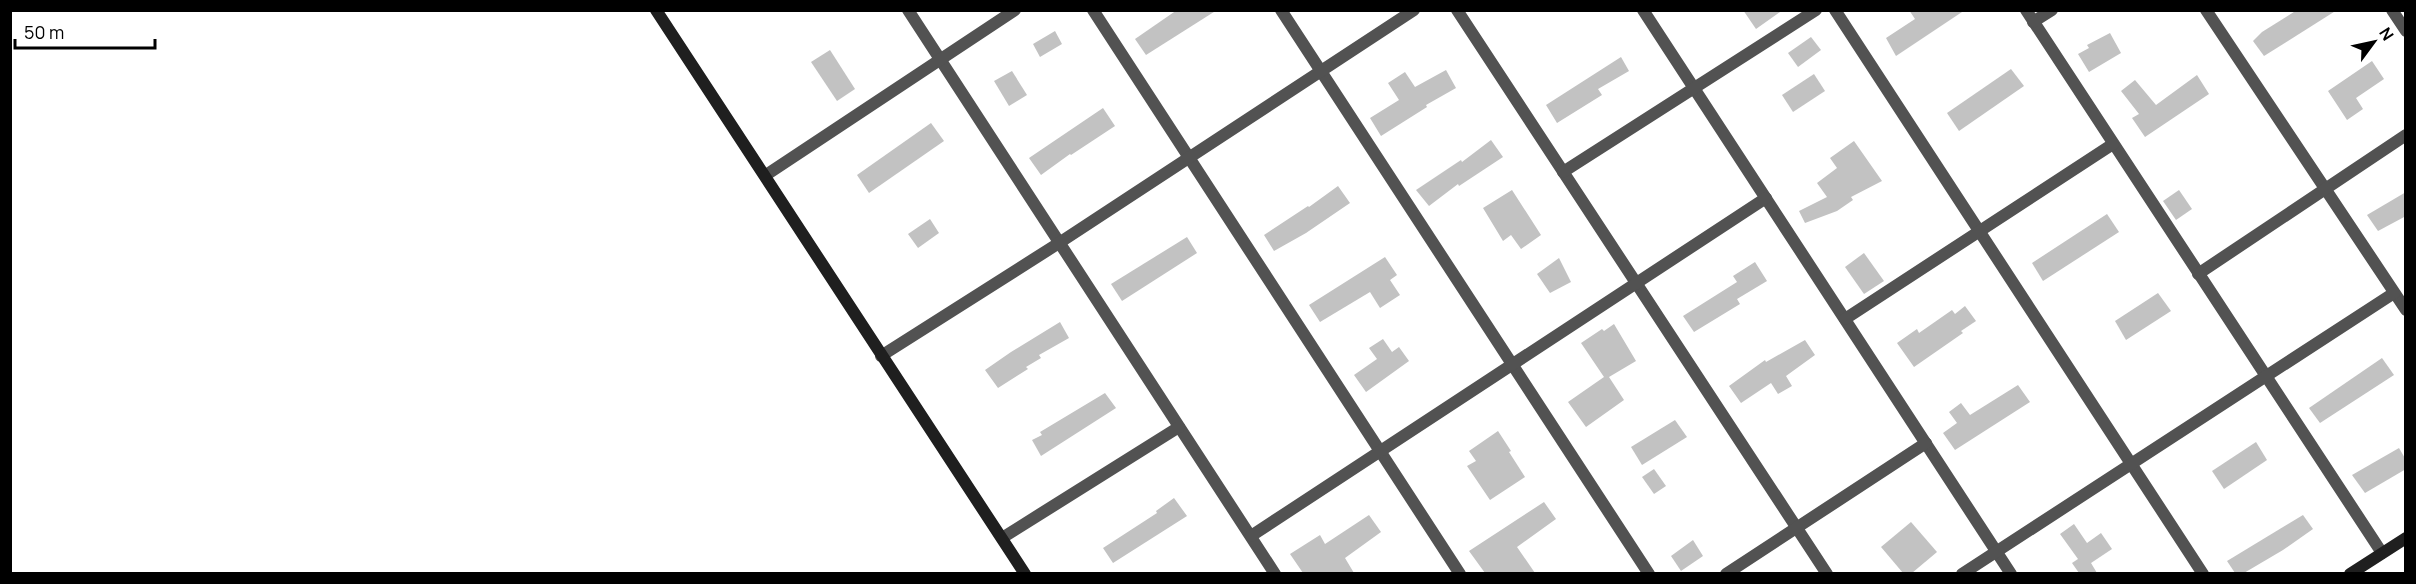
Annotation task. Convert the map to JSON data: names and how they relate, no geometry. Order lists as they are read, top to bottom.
{
  "scale_bar": "50 m",
  "north": "top right"
}
